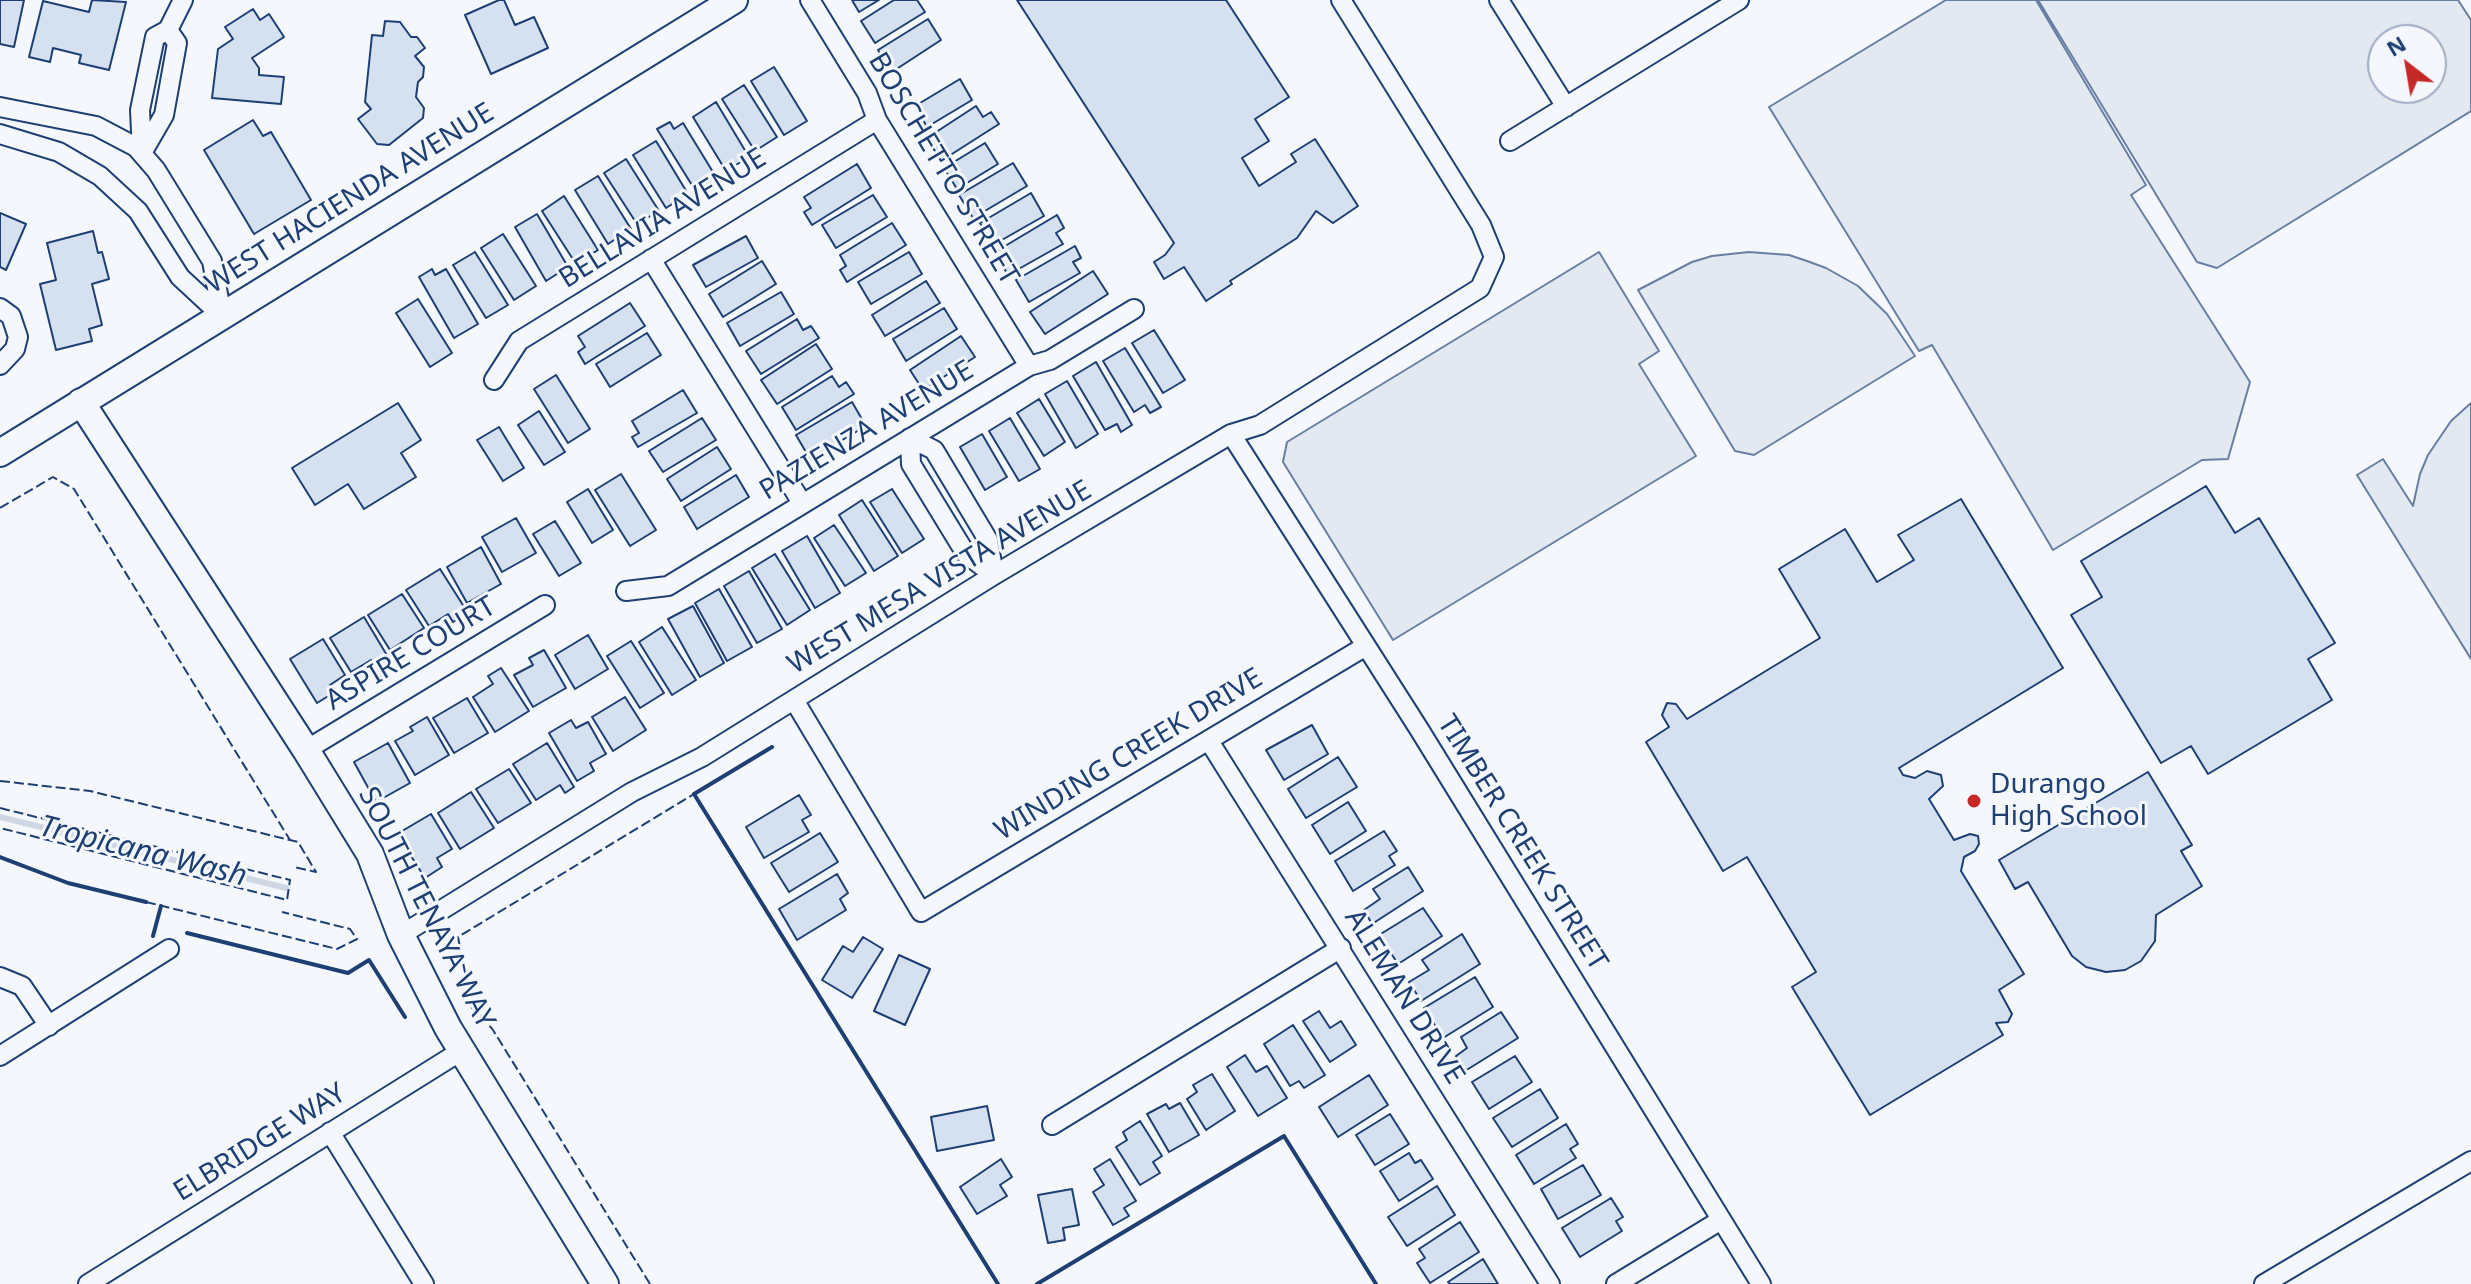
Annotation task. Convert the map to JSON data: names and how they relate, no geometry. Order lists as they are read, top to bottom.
{
  "streets": {
    "street": [
      "BOSCHETTO STREET",
      "WEST HACIENDA AVENUE",
      "BELLAVIA AVENUE",
      "PAZIENZA AVENUE",
      "WEST MESA VISTA AVENUE",
      "ASPIRE COURT",
      "WINDING CREEK DRIVE",
      "TIMBER CREEK STREET",
      "SOUTH TENAYA WAY",
      "ALEMAN DRIVE",
      "ELBRIDGE WAY"
    ]
  },
  "crossings": [
    ["BOSCHETTO STREET", "BELLAVIA AVENUE"],
    ["BOSCHETTO STREET", "PAZIENZA AVENUE"],
    ["WEST HACIENDA AVENUE", "SOUTH TENAYA WAY"],
    ["WEST MESA VISTA AVENUE", "WINDING CREEK DRIVE"],
    ["WEST MESA VISTA AVENUE", "TIMBER CREEK STREET"],
    ["WEST MESA VISTA AVENUE", "SOUTH TENAYA WAY"],
    ["ASPIRE COURT", "SOUTH TENAYA WAY"],
    ["WINDING CREEK DRIVE", "TIMBER CREEK STREET"],
    ["WINDING CREEK DRIVE", "ALEMAN DRIVE"],
    ["SOUTH TENAYA WAY", "ELBRIDGE WAY"]
  ],
  "water": ["Tropicana Wash"],
  "places": ["Durango High School"],
  "north": "top left"
}
